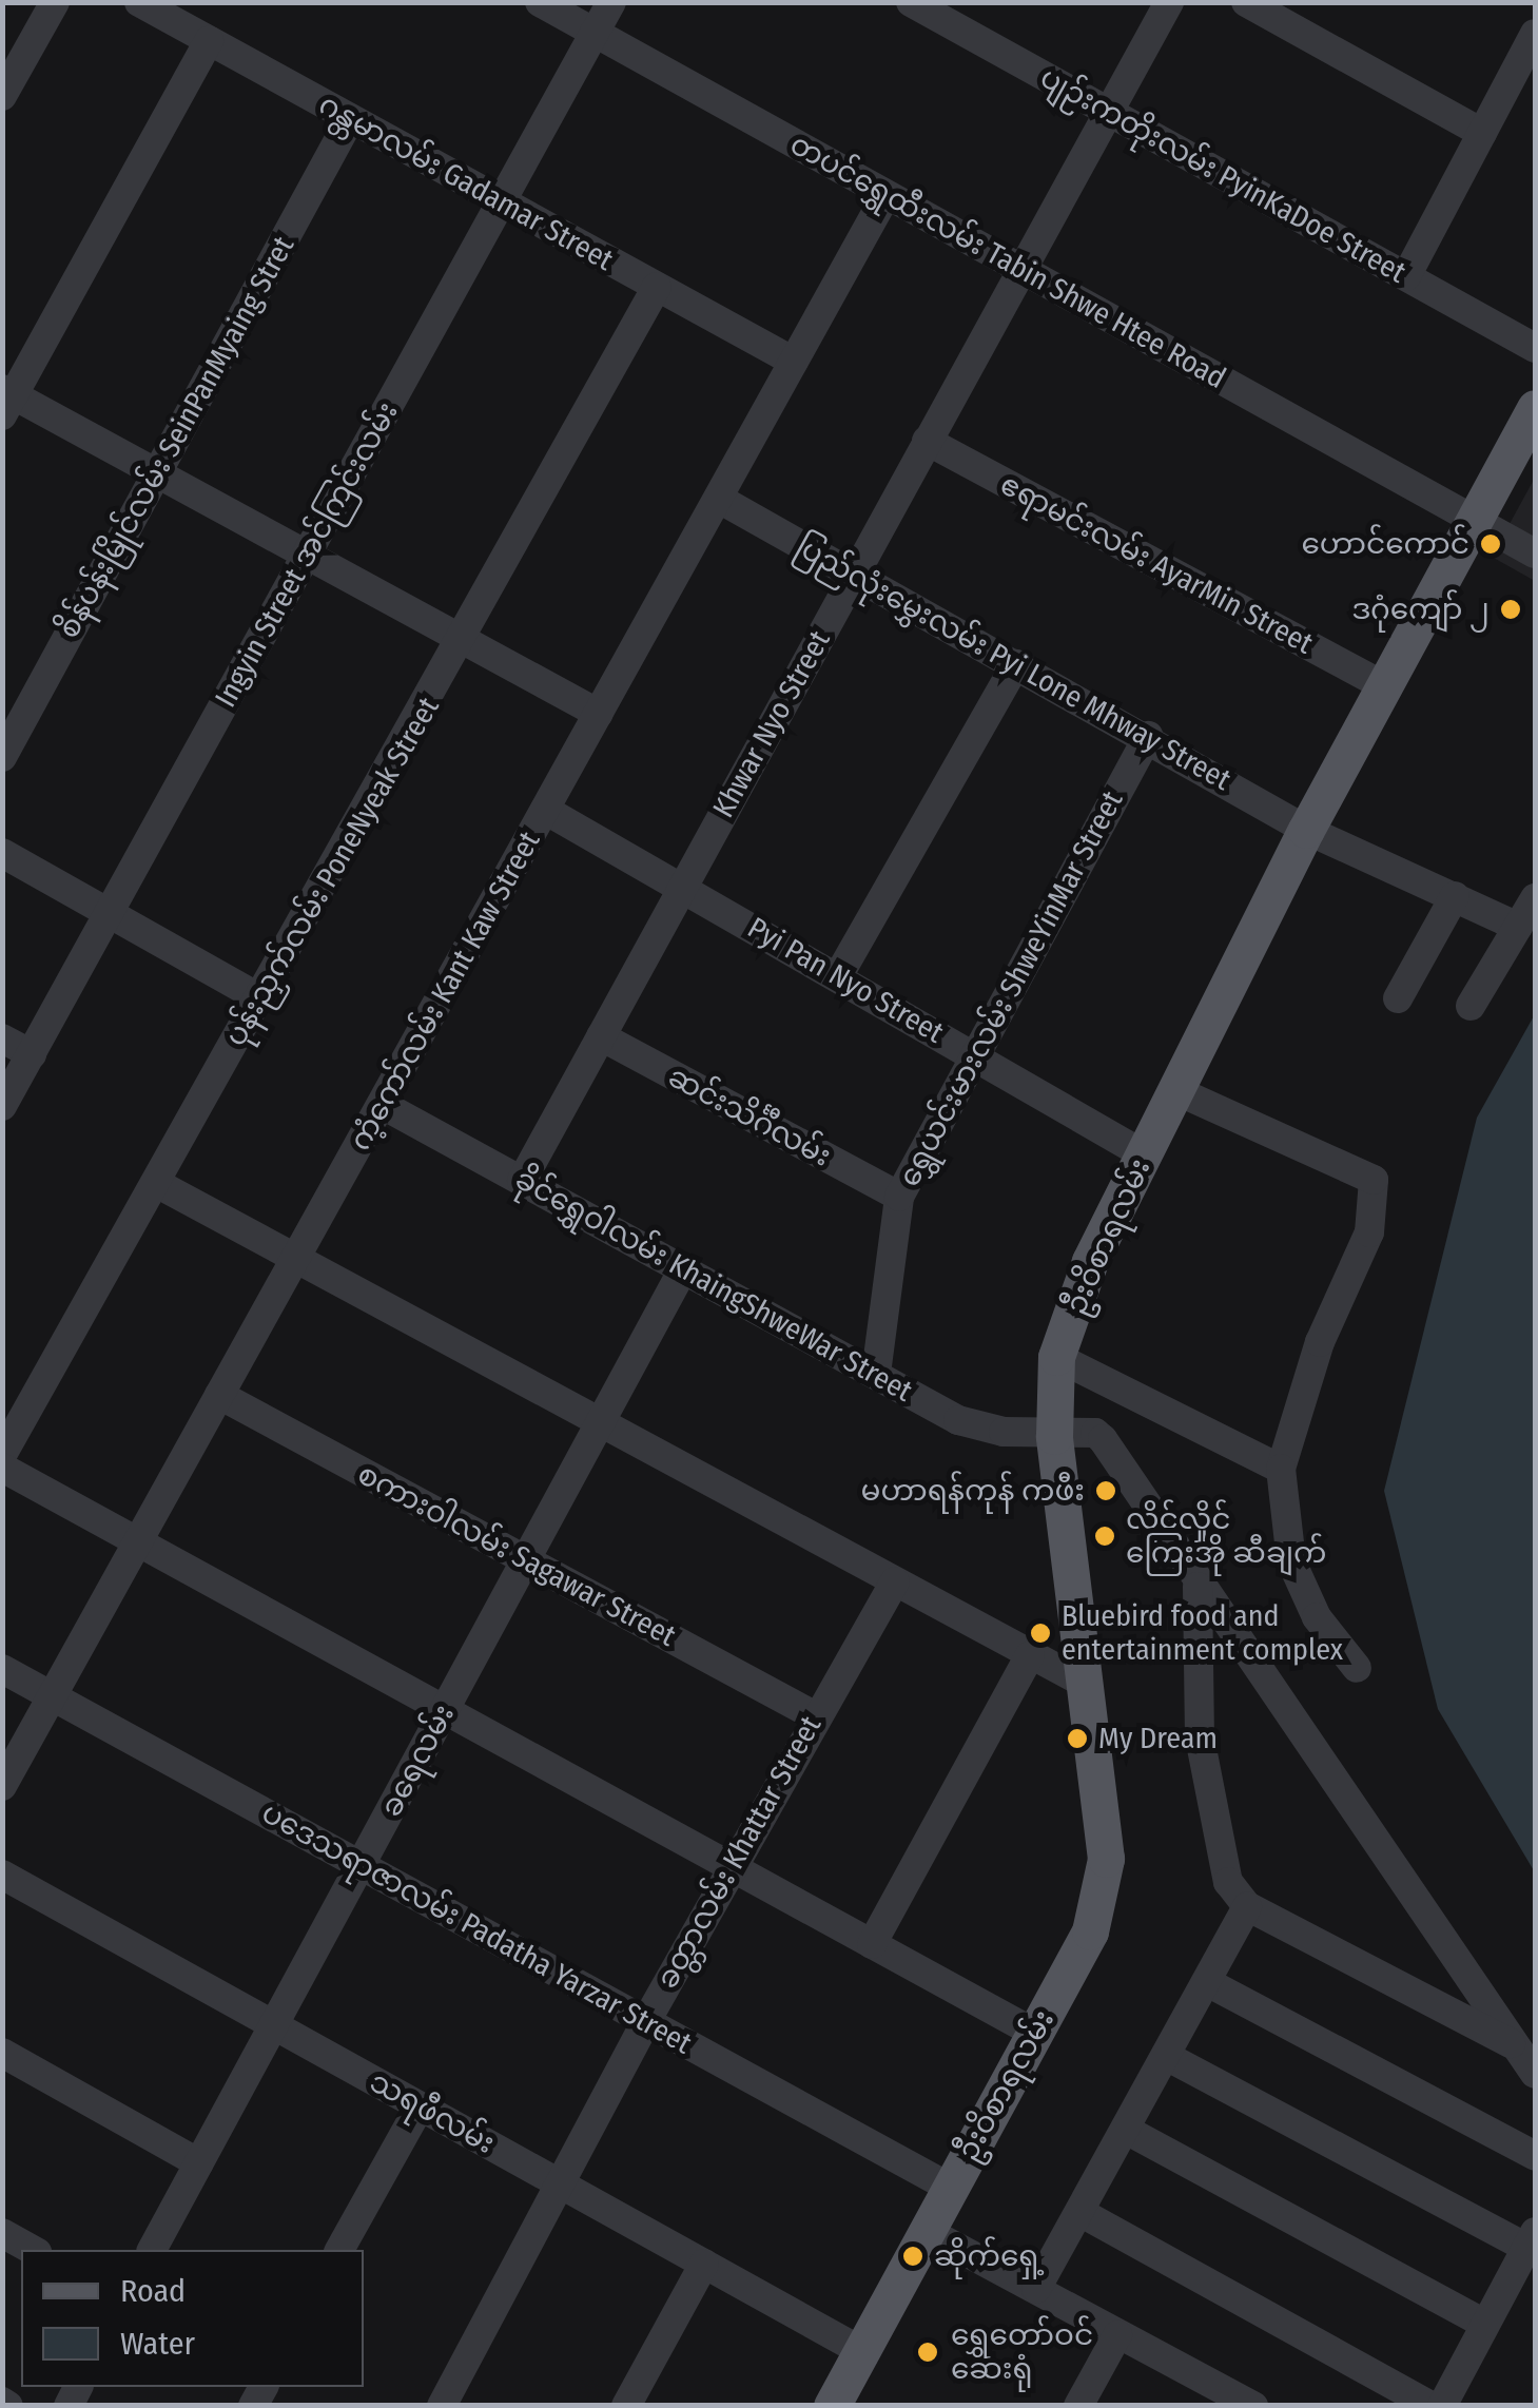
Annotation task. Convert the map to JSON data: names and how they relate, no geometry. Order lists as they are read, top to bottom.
{
  "streets": {
    "main road": ["ဦးဝိစာရလမ်း"],
    "street": [
      "ပျဉ်းကတိုးလမ်း PyinKaDoe Street",
      "ဂန္တမာလမ်း Gadamar Street",
      "တပင်ရွှေထီးလမ်း Tabin Shwe Htee Road",
      "စိန်ပန်းမြိုင်လမ်း SeinPanMyaing Stret",
      "Ingyin Street အင်ကြင်းလမ်း",
      "ဧရာမင်းလမ်း AyarMin Street",
      "ပြည်လုံးမွှေးလမ်း Pyi Lone Mhway Street",
      "Khwar Nyo Street",
      "ပုန်းညှက်လမ်း PoneNyeak Street",
      "Pyi Pan Nyo Street",
      "ရွှေယင်းမားလမ်း ShweYinMar Street",
      "ကံ့ကော်လမ်း Kant Kaw Street",
      "ဆင်းသိင်္ဂီလမ်း",
      "ခိုင်ရွှေဝါလမ်း KhaingShweWar Street",
      "စကားဝါလမ်း Sagawar Street",
      "ခရေလမ်း",
      "ခတ္တာလမ်း Khattar Street",
      "ပဒေသရာဇာလမ်း Padatha Yarzar Street",
      "သရဖီလမ်း"
    ]
  },
  "crossings": [
    ["ပျဉ်းကတိုးလမ်း PyinKaDoe Street", "Khwar Nyo Street"],
    ["ဂန္တမာလမ်း Gadamar Street", "စိန်ပန်းမြိုင်လမ်း SeinPanMyaing Stret"],
    ["ဂန္တမာလမ်း Gadamar Street", "Ingyin Street အင်ကြင်းလမ်း"],
    ["ဂန္တမာလမ်း Gadamar Street", "ပုန်းညှက်လမ်း PoneNyeak Street"],
    ["ဂန္တမာလမ်း Gadamar Street", "ကံ့ကော်လမ်း Kant Kaw Street"],
    ["တပင်ရွှေထီးလမ်း Tabin Shwe Htee Road", "Ingyin Street အင်ကြင်းလမ်း"],
    ["တပင်ရွှေထီးလမ်း Tabin Shwe Htee Road", "Khwar Nyo Street"],
    ["တပင်ရွှေထီးလမ်း Tabin Shwe Htee Road", "ကံ့ကော်လမ်း Kant Kaw Street"],
    ["တပင်ရွှေထီးလမ်း Tabin Shwe Htee Road", "ဦးဝိစာရလမ်း"],
    ["ဧရာမင်းလမ်း AyarMin Street", "Khwar Nyo Street"],
    ["ဧရာမင်းလမ်း AyarMin Street", "ဦးဝိစာရလမ်း"],
    ["ပြည်လုံးမွှေးလမ်း Pyi Lone Mhway Street", "Khwar Nyo Street"],
    ["ပြည်လုံးမွှေးလမ်း Pyi Lone Mhway Street", "ရွှေယင်းမားလမ်း ShweYinMar Street"],
    ["ပြည်လုံးမွှေးလမ်း Pyi Lone Mhway Street", "ကံ့ကော်လမ်း Kant Kaw Street"],
    ["ပြည်လုံးမွှေးလမ်း Pyi Lone Mhway Street", "ဦးဝိစာရလမ်း"],
    ["Khwar Nyo Street", "Pyi Pan Nyo Street"],
    ["Khwar Nyo Street", "ဆင်းသိင်္ဂီလမ်း"],
    ["Khwar Nyo Street", "ခိုင်ရွှေဝါလမ်း KhaingShweWar Street"],
    ["Pyi Pan Nyo Street", "ရွှေယင်းမားလမ်း ShweYinMar Street"],
    ["Pyi Pan Nyo Street", "ကံ့ကော်လမ်း Kant Kaw Street"],
    ["Pyi Pan Nyo Street", "ဦးဝိစာရလမ်း"],
    ["ရွှေယင်းမားလမ်း ShweYinMar Street", "ဆင်းသိင်္ဂီလမ်း"],
    ["ရွှေယင်းမားလမ်း ShweYinMar Street", "ခိုင်ရွှေဝါလမ်း KhaingShweWar Street"],
    ["ကံ့ကော်လမ်း Kant Kaw Street", "ခိုင်ရွှေဝါလမ်း KhaingShweWar Street"],
    ["ကံ့ကော်လမ်း Kant Kaw Street", "စကားဝါလမ်း Sagawar Street"],
    ["ကံ့ကော်လမ်း Kant Kaw Street", "ပဒေသရာဇာလမ်း Padatha Yarzar Street"],
    ["ဦးဝိစာရလမ်း", "ခိုင်ရွှေဝါလမ်း KhaingShweWar Street"],
    ["ဦးဝိစာရလမ်း", "ပဒေသရာဇာလမ်း Padatha Yarzar Street"],
    ["ဦးဝိစာရလမ်း", "သရဖီလမ်း"],
    ["ခိုင်ရွှေဝါလမ်း KhaingShweWar Street", "ခရေလမ်း"],
    ["စကားဝါလမ်း Sagawar Street", "ခရေလမ်း"],
    ["စကားဝါလမ်း Sagawar Street", "ခတ္တာလမ်း Khattar Street"],
    ["ခရေလမ်း", "ပဒေသရာဇာလမ်း Padatha Yarzar Street"],
    ["ခရေလမ်း", "သရဖီလမ်း"],
    ["ခတ္တာလမ်း Khattar Street", "ပဒေသရာဇာလမ်း Padatha Yarzar Street"],
    ["ခတ္တာလမ်း Khattar Street", "သရဖီလမ်း"]
  ],
  "places": [
    "ဟောင်ကောင်",
    "ဒဂုံကျော် ၂",
    "မဟာရန်ကုန် ကဖီး",
    "လှိုင်လှိုင် ကြေးအို ဆီချက်",
    "Bluebird food and entertainment complex",
    "My Dream",
    "ဆိုက်ရှေ့",
    "ရွှေတော်ဝင် ဆေးရုံ"
  ],
  "legend": ["Road", "Water"]
}
